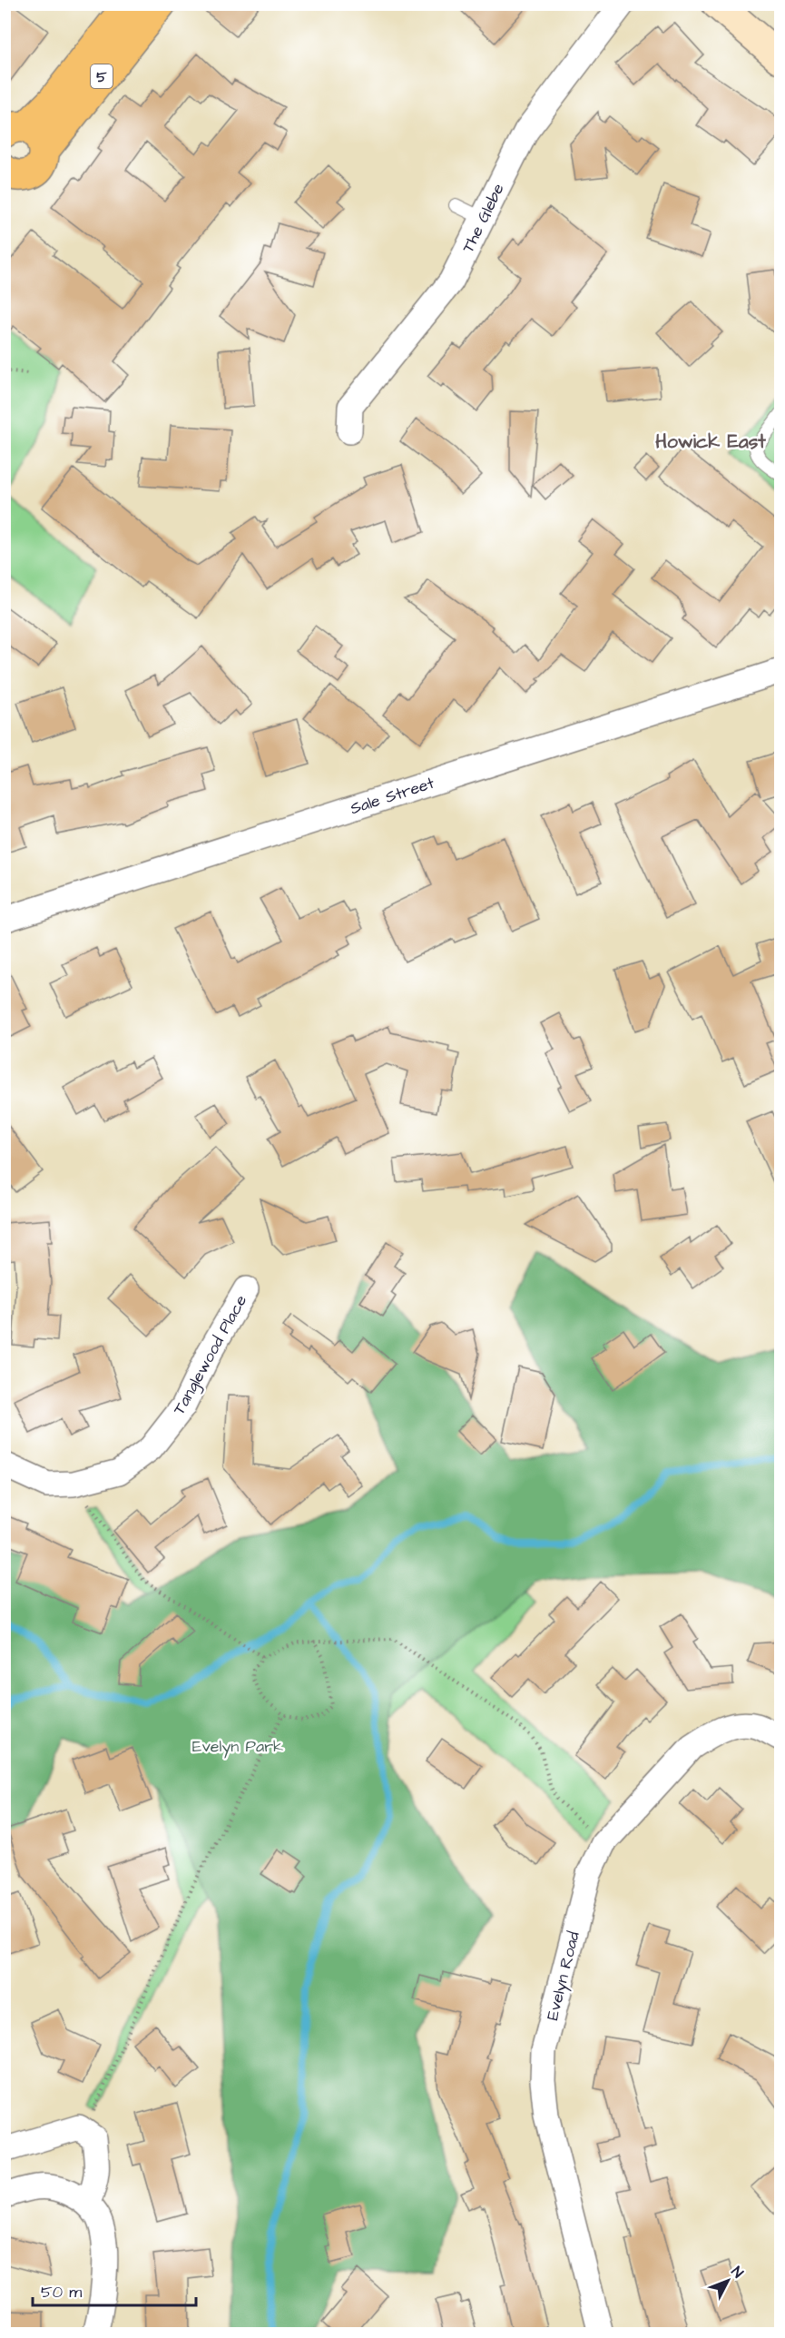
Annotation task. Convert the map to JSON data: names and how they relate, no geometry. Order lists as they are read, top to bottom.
{
  "streets": {
    "main road": ["5"],
    "street": [
      "The Glebe",
      "Sale Street",
      "Tanglewood Place",
      "Evelyn Road"
    ]
  },
  "districts": ["Howick East"],
  "parks": ["Evelyn Park"],
  "scale_bar": "50 m",
  "north": "top right"
}
